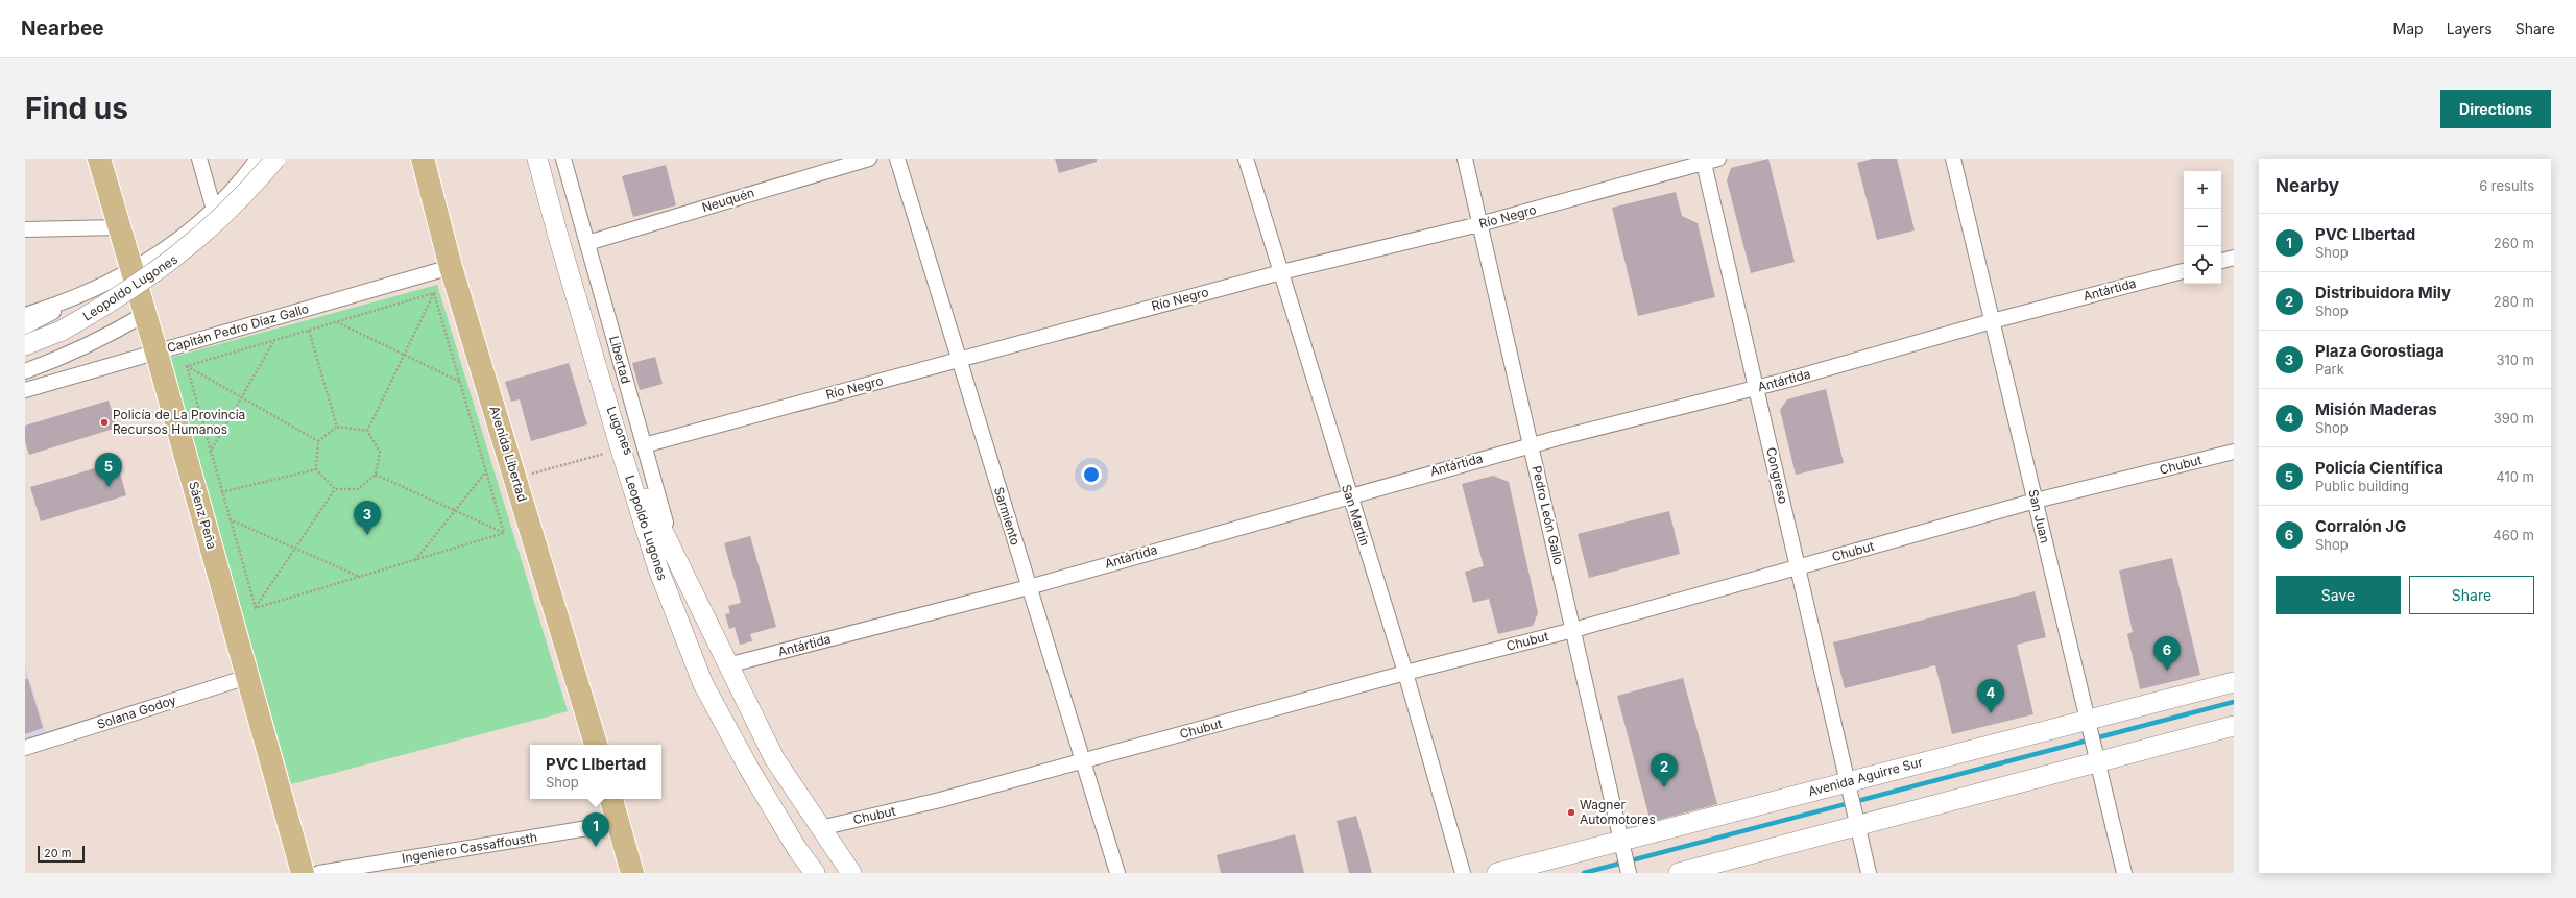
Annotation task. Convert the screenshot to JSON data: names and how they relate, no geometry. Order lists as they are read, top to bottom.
{
  "streets": {
    "main road": [
      "Leopoldo Lugones",
      "Lugones",
      "Avenida Libertad",
      "Sáenz Peña",
      "Avenida Aguirre Sur"
    ],
    "street": [
      "Neuquén",
      "Río Negro",
      "Antártida",
      "Capitán Pedro Díaz Gallo",
      "Libertad",
      "Chubut",
      "Congreso",
      "San Martín",
      "Pedro León Gallo",
      "Sarmiento",
      "San Juan",
      "Solana Godoy",
      "Ingeniero Cassaffousth"
    ]
  },
  "crossings": [
    ["Neuquén", "Libertad"],
    ["Río Negro", "Libertad"],
    ["Río Negro", "Congreso"],
    ["Río Negro", "San Martín"],
    ["Río Negro", "Pedro León Gallo"],
    ["Río Negro", "Sarmiento"],
    ["Leopoldo Lugones", "Antártida"],
    ["Leopoldo Lugones", "Libertad"],
    ["Leopoldo Lugones", "Lugones"],
    ["Leopoldo Lugones", "Chubut"],
    ["Antártida", "Congreso"],
    ["Antártida", "San Martín"],
    ["Antártida", "Pedro León Gallo"],
    ["Antártida", "Sarmiento"],
    ["Antártida", "San Juan"],
    ["Capitán Pedro Díaz Gallo", "Avenida Libertad"],
    ["Capitán Pedro Díaz Gallo", "Sáenz Peña"],
    ["Libertad", "Lugones"],
    ["Chubut", "Congreso"],
    ["Chubut", "San Martín"],
    ["Chubut", "Pedro León Gallo"],
    ["Chubut", "Sarmiento"],
    ["Chubut", "San Juan"],
    ["Congreso", "Avenida Aguirre Sur"],
    ["Sáenz Peña", "Solana Godoy"],
    ["Pedro León Gallo", "Avenida Aguirre Sur"],
    ["San Juan", "Avenida Aguirre Sur"]
  ],
  "places": ["Policía de La Provincia Recursos Humanos", "Wagner Automotores"],
  "scale_bar": "20 m",
  "page": {
    "header": "Nearbee",
    "nav": ["Map", "Layers", "Share"],
    "buttons": [
      "Directions",
      ["Save", "Share"]
    ],
    "title": "Find us",
    "heading": ["Nearby", "6 results"],
    "map_buttons": ["+", "−"],
    "list": [
      {
        "mark": "1",
        "name": "PVC LIbertad",
        "note": "Shop",
        "value": "260 m"
      },
      {
        "mark": "2",
        "name": "Distribuidora Mily",
        "note": "Shop",
        "value": "280 m"
      },
      {
        "mark": "3",
        "name": "Plaza Gorostiaga",
        "note": "Park",
        "value": "310 m"
      },
      {
        "mark": "4",
        "name": "Misión Maderas",
        "note": "Shop",
        "value": "390 m"
      },
      {
        "mark": "5",
        "name": "Policía Científica",
        "note": "Public building",
        "value": "410 m"
      },
      {
        "mark": "6",
        "name": "Corralón JG",
        "note": "Shop",
        "value": "460 m"
      }
    ],
    "pins": [
      "5",
      "3",
      "6",
      "4",
      "2",
      "1"
    ],
    "popup": ["PVC LIbertad", "Shop"],
    "scale": "20 m"
  }
}
